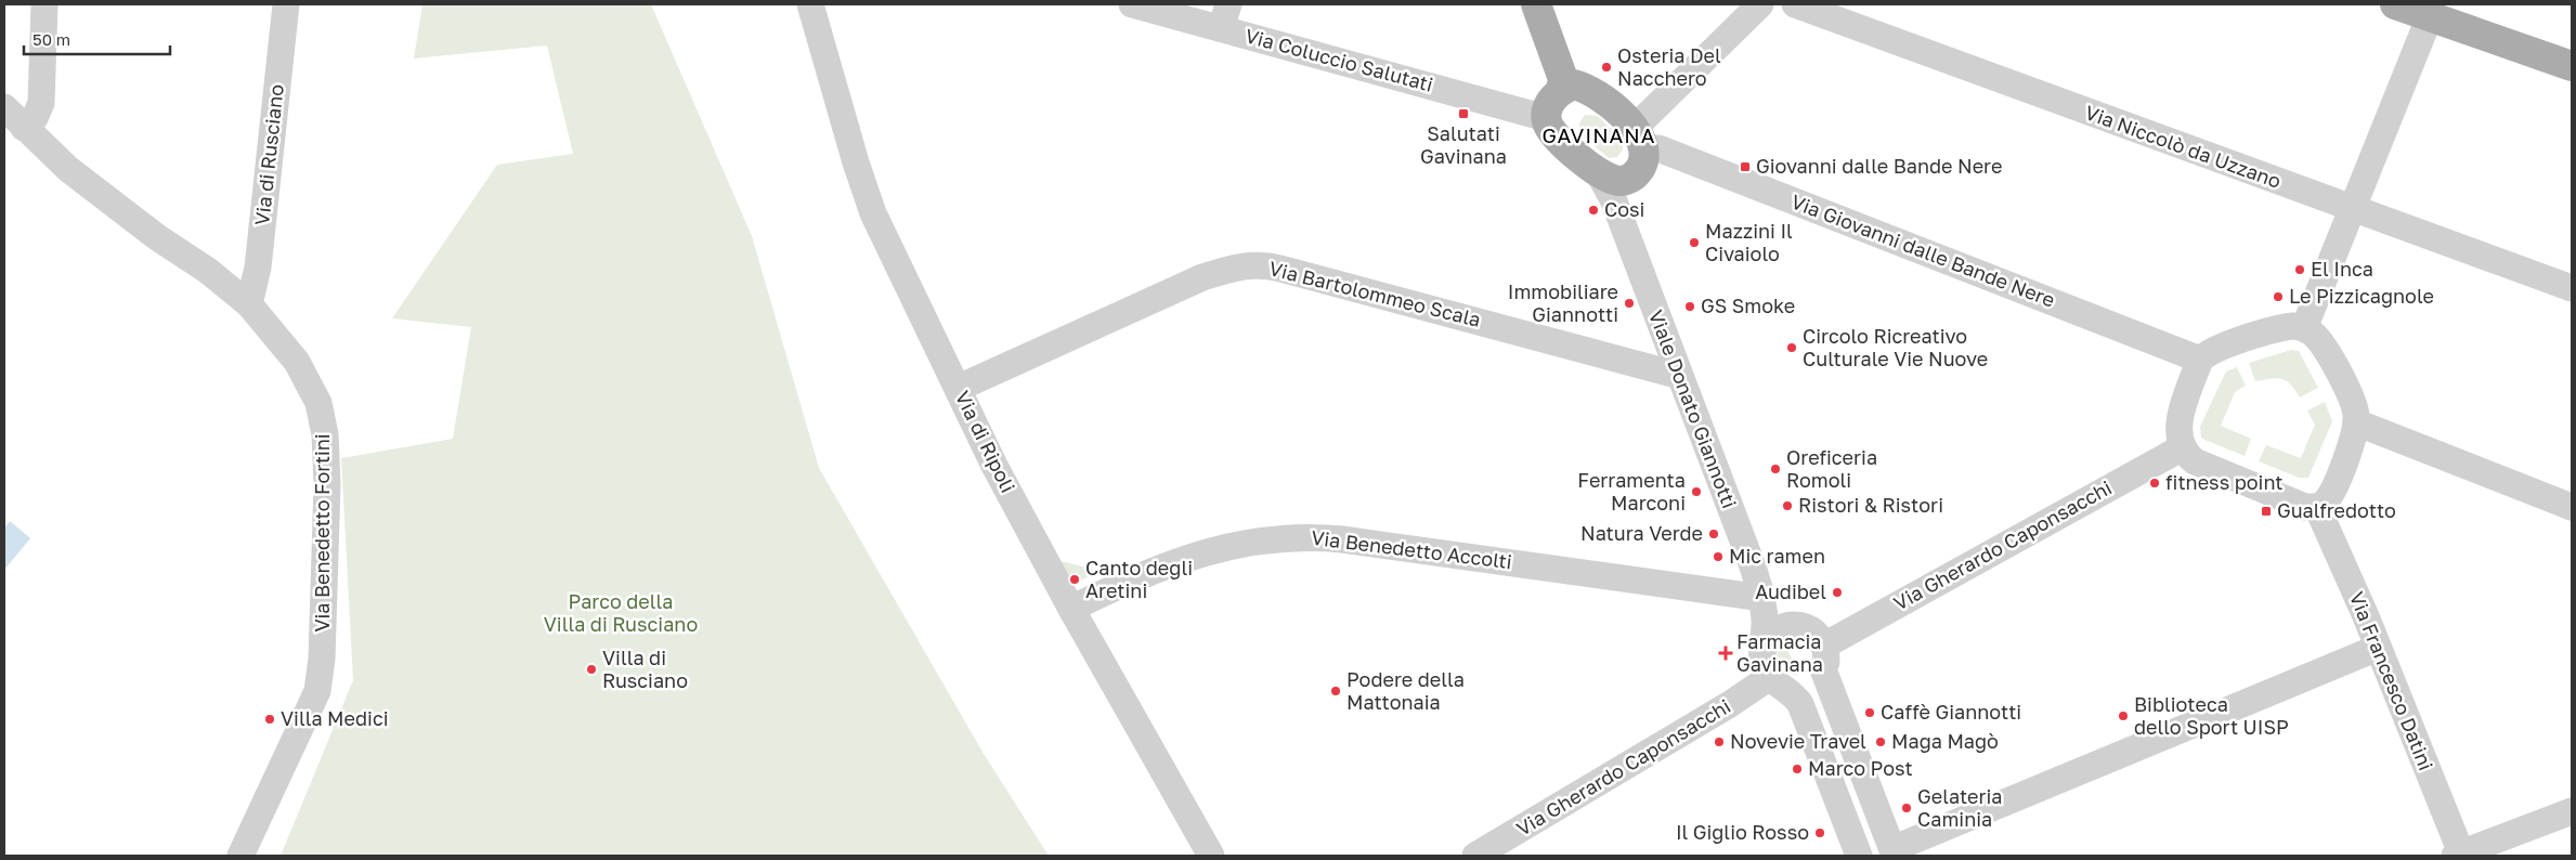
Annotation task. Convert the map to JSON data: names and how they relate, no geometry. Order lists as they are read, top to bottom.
{
  "streets": {
    "street": [
      "Via Coluccio Salutati",
      "Via Niccolò da Uzzano",
      "Via di Rusciano",
      "Via Giovanni dalle Bande Nere",
      "Via Bartolommeo Scala",
      "Viale Donato Giannotti",
      "Via di Ripoli",
      "Via Benedetto Fortini",
      "Via Gherardo Caponsacchi",
      "Via Benedetto Accolti",
      "Via Francesco Datini"
    ]
  },
  "crossings": [
    ["Via di Rusciano", "Via Benedetto Fortini"],
    ["Via Giovanni dalle Bande Nere", "Via Gherardo Caponsacchi"],
    ["Via Giovanni dalle Bande Nere", "Via Francesco Datini"],
    ["Via Bartolommeo Scala", "Viale Donato Giannotti"],
    ["Via Bartolommeo Scala", "Via di Ripoli"],
    ["Viale Donato Giannotti", "Via Gherardo Caponsacchi"],
    ["Viale Donato Giannotti", "Via Benedetto Accolti"],
    ["Via di Ripoli", "Via Benedetto Accolti"],
    ["Via Gherardo Caponsacchi", "Via Francesco Datini"]
  ],
  "districts": ["GAVINANA"],
  "parks": ["Parco della Villa di Rusciano"],
  "places": {
    "other": [
      "Osteria Del Nacchero",
      "Cosi",
      "Mazzini Il Civaiolo",
      "El Inca",
      "Le Pizzicagnole",
      "Immobiliare Giannotti",
      "GS Smoke",
      "Circolo Ricreativo Culturale Vie Nuove",
      "Oreficeria Romoli",
      "fitness point",
      "Ferramenta Marconi",
      "Ristori & Ristori",
      "Natura Verde",
      "Mic ramen",
      "Canto degli Aretini",
      "Audibel",
      "Villa di Rusciano",
      "Podere della Mattonaia",
      "Caffè Giannotti",
      "Biblioteca dello Sport UISP",
      "Villa Medici",
      "Novevie Travel",
      "Maga Magò",
      "Marco Post",
      "Gelateria Caminia",
      "Il Giglio Rosso"
    ],
    "transit": ["Salutati Gavinana", "Giovanni dalle Bande Nere", "Gualfredotto"],
    "health": ["Farmacia Gavinana"]
  },
  "scale_bar": "50 m"
}
